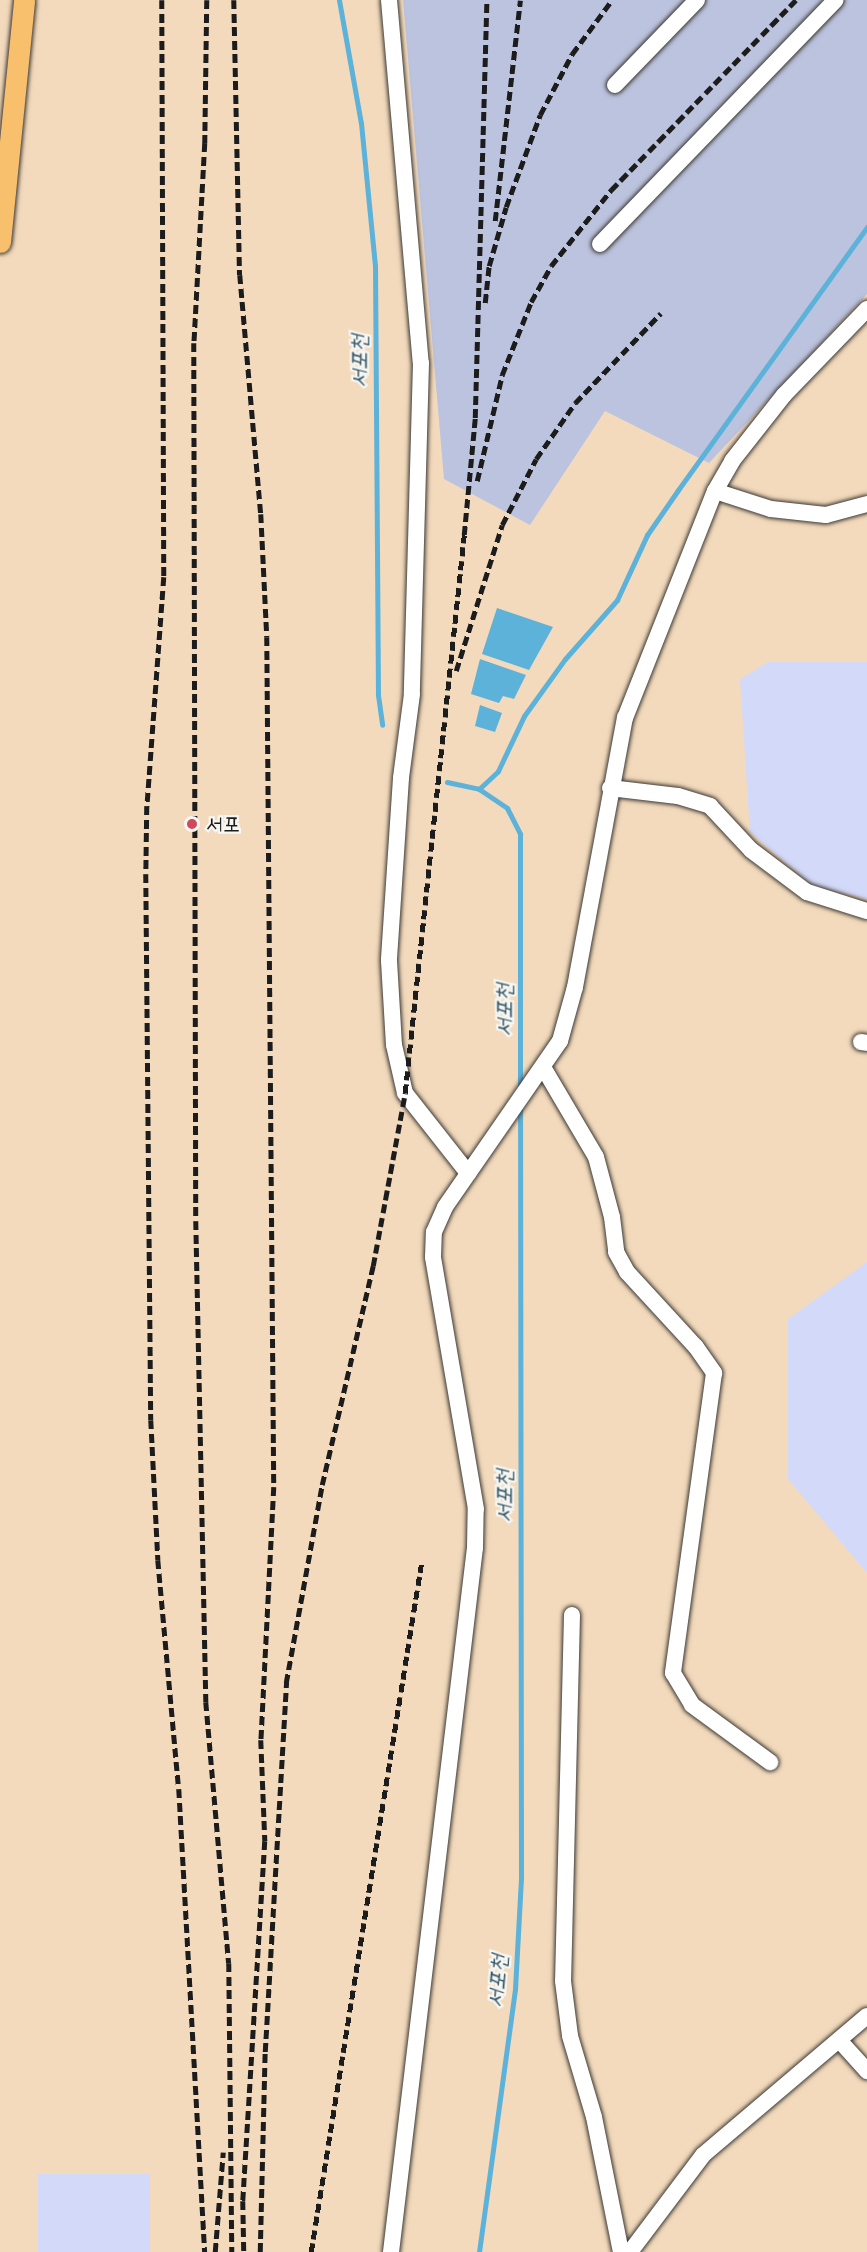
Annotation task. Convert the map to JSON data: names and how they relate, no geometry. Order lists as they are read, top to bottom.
{
  "water": ["서포천"],
  "places": ["서포"]
}
